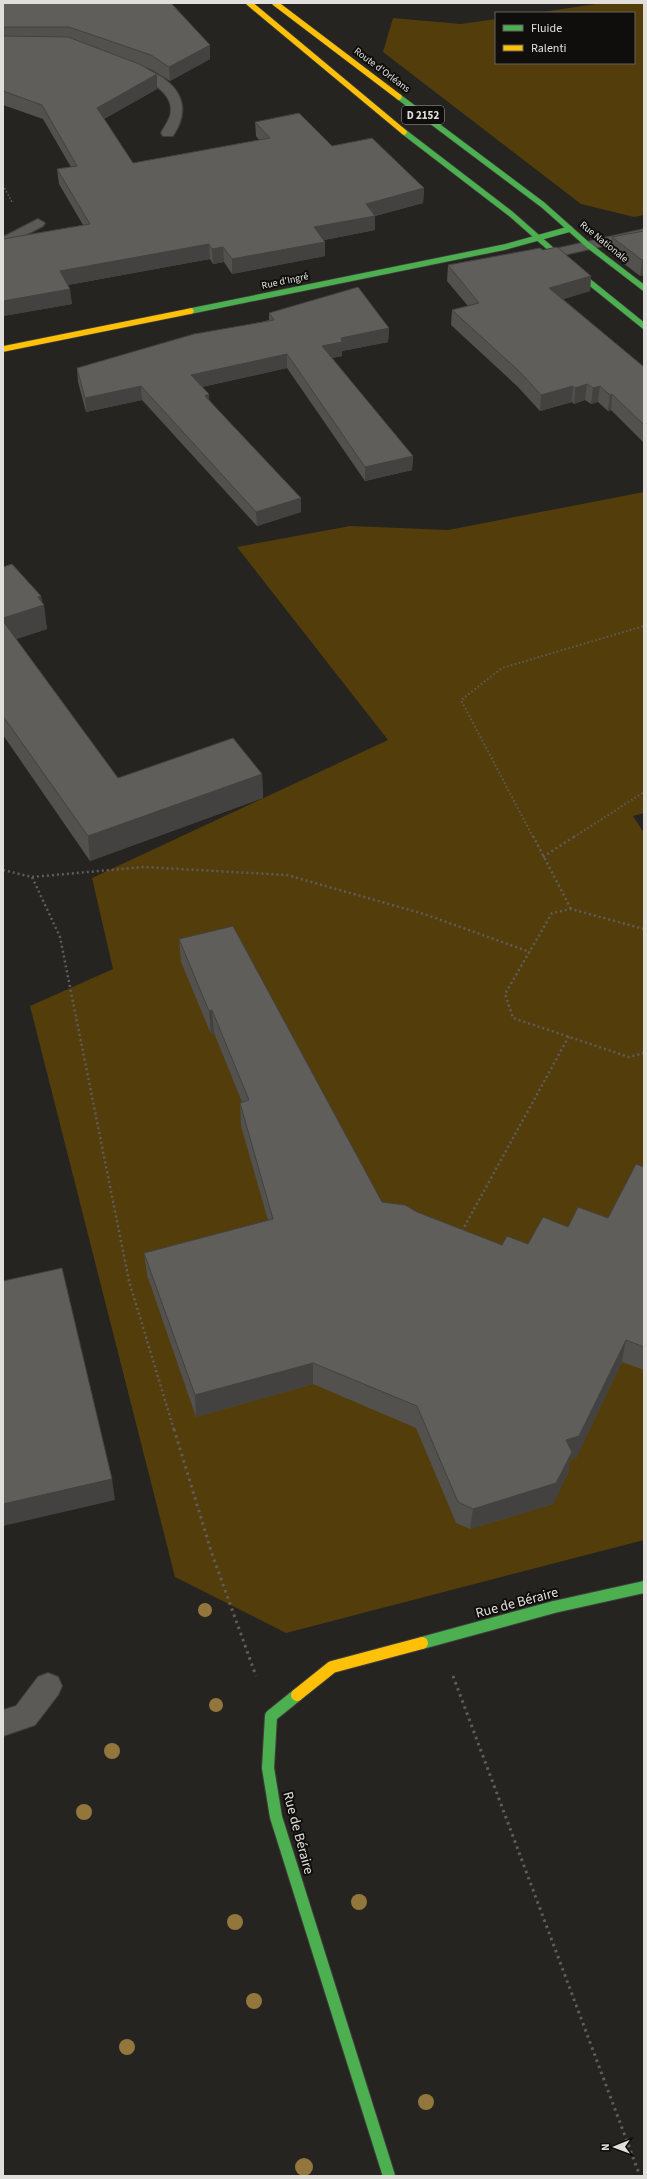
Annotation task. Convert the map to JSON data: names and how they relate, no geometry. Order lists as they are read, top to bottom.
{
  "streets": {
    "main road": [
      "Route d'Orléans",
      "D 2152",
      "Rue Nationale",
      "Rue d'Ingré",
      "Rue de Béraire"
    ]
  },
  "crossings": [
    ["Route d'Orléans", "Rue Nationale"],
    ["Route d'Orléans", "Rue d'Ingré"],
    ["D 2152", "Rue d'Ingré"],
    ["Rue Nationale", "Rue d'Ingré"]
  ],
  "legend": ["Fluide", "Ralenti"],
  "north": "left"
}
